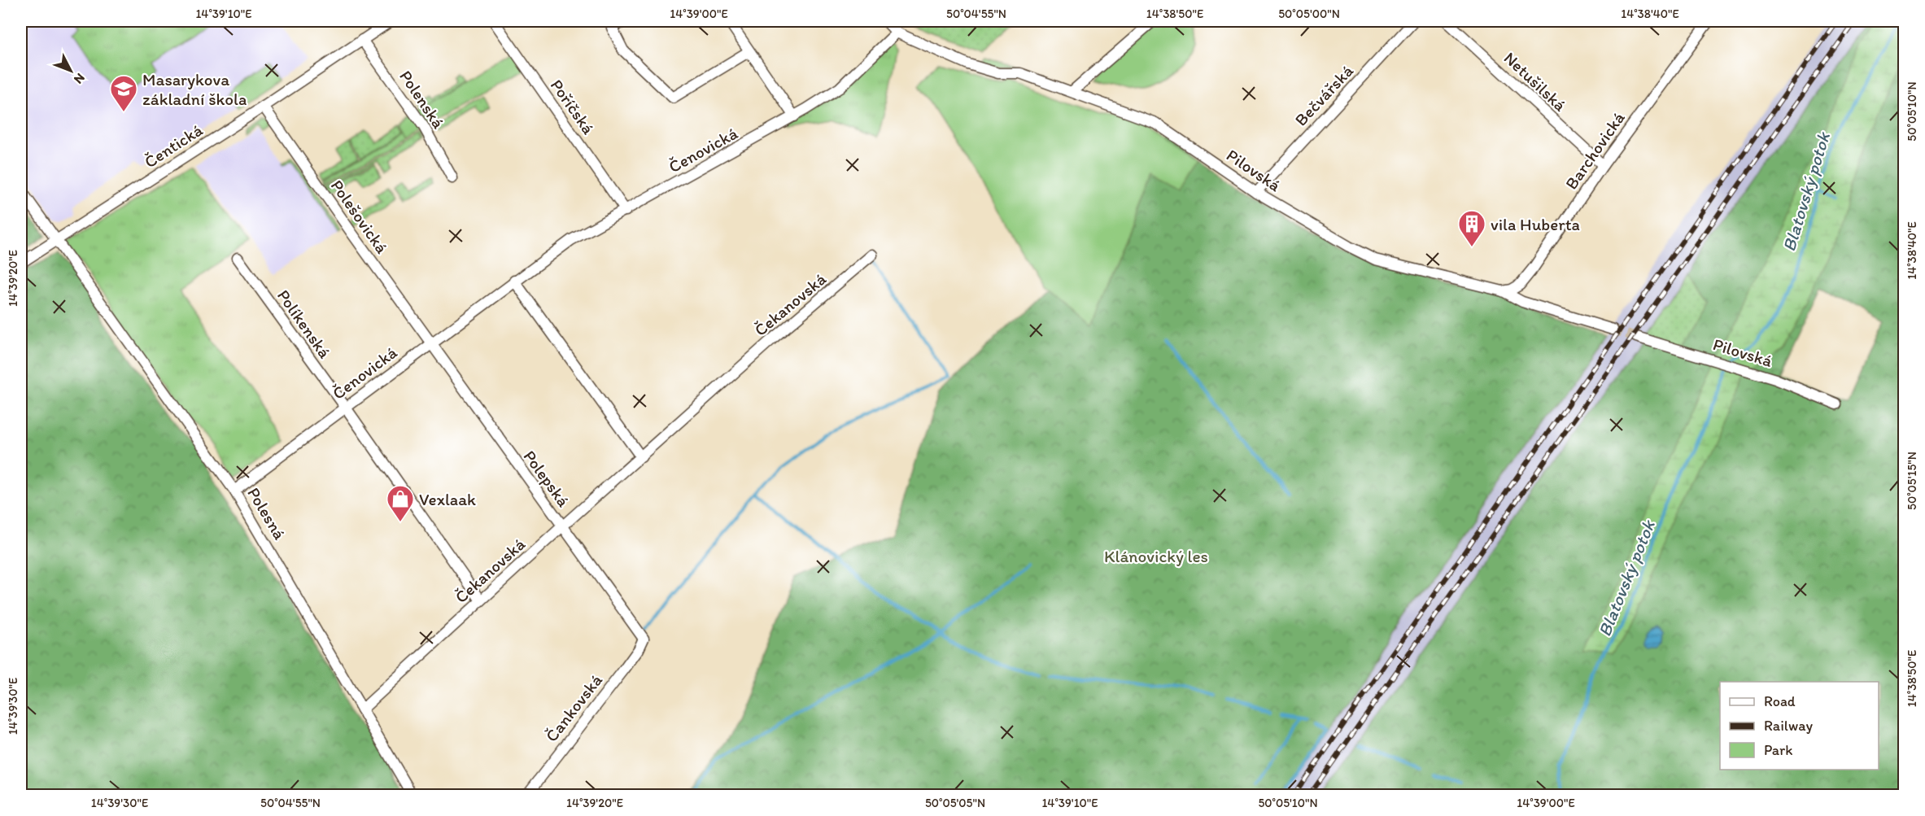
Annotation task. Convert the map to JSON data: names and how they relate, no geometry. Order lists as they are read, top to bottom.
{
  "streets": {
    "street": [
      "Netušilská",
      "Bečvářská",
      "Polenská",
      "Poříčská",
      "Čentická",
      "Čenovická",
      "Barchovická",
      "Pilovská",
      "Polešovická",
      "Čekanovská",
      "Políkenská",
      "Polepská",
      "Polesná",
      "Čankovská"
    ]
  },
  "crossings": [
    ["Netušilská", "Barchovická"],
    ["Bečvářská", "Pilovská"],
    ["Polenská", "Čentická"],
    ["Poříčská", "Čenovická"],
    ["Čentická", "Polešovická"],
    ["Čentická", "Polesná"],
    ["Čenovická", "Pilovská"],
    ["Čenovická", "Polešovická"],
    ["Čenovická", "Políkenská"],
    ["Čenovická", "Polepská"],
    ["Čenovická", "Polesná"],
    ["Barchovická", "Pilovská"],
    ["Polešovická", "Polepská"],
    ["Čekanovská", "Políkenská"],
    ["Čekanovská", "Polepská"],
    ["Čekanovská", "Polesná"],
    ["Polepská", "Čankovská"]
  ],
  "water": ["Blatovský potok"],
  "parks": ["Klánovický les"],
  "places": {
    "school or university": ["Masarykova základní škola"],
    "building": ["vila Huberta"],
    "shop": ["Vexlaak"]
  },
  "legend": ["Road", "Railway", "Park"],
  "north": "bottom right",
  "coordinates": [
    "14°39'10\"E",
    "14°39'00\"E",
    "50°04'55\"N",
    "14°38'50\"E",
    "50°05'00\"N",
    "14°38'40\"E",
    "50°05'10\"N",
    "14°39'20\"E",
    "50°05'15\"N",
    "14°39'30\"E",
    "50°05'05\"N"
  ]
}
